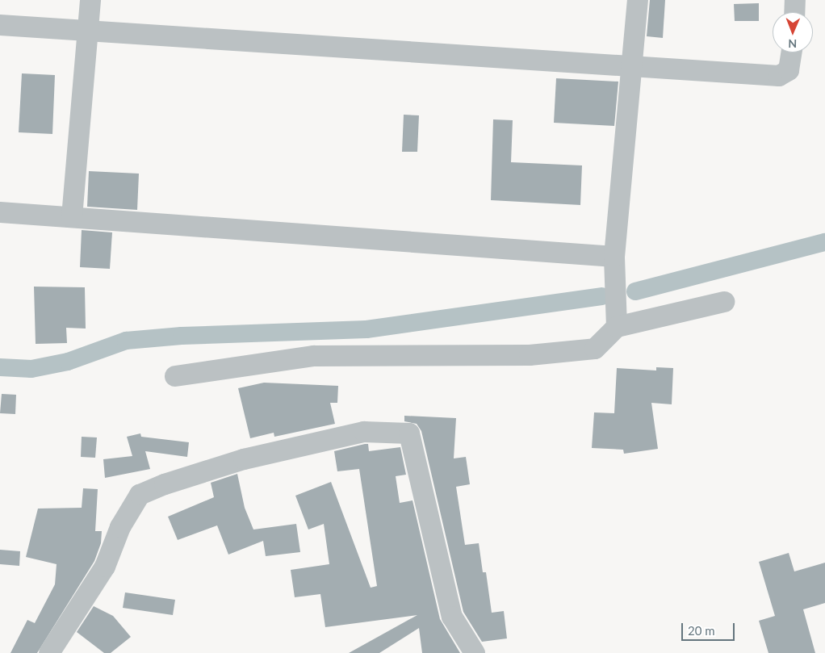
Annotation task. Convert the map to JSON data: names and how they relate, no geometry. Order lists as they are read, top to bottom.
{
  "scale_bar": "20 m",
  "north": "bottom"
}
